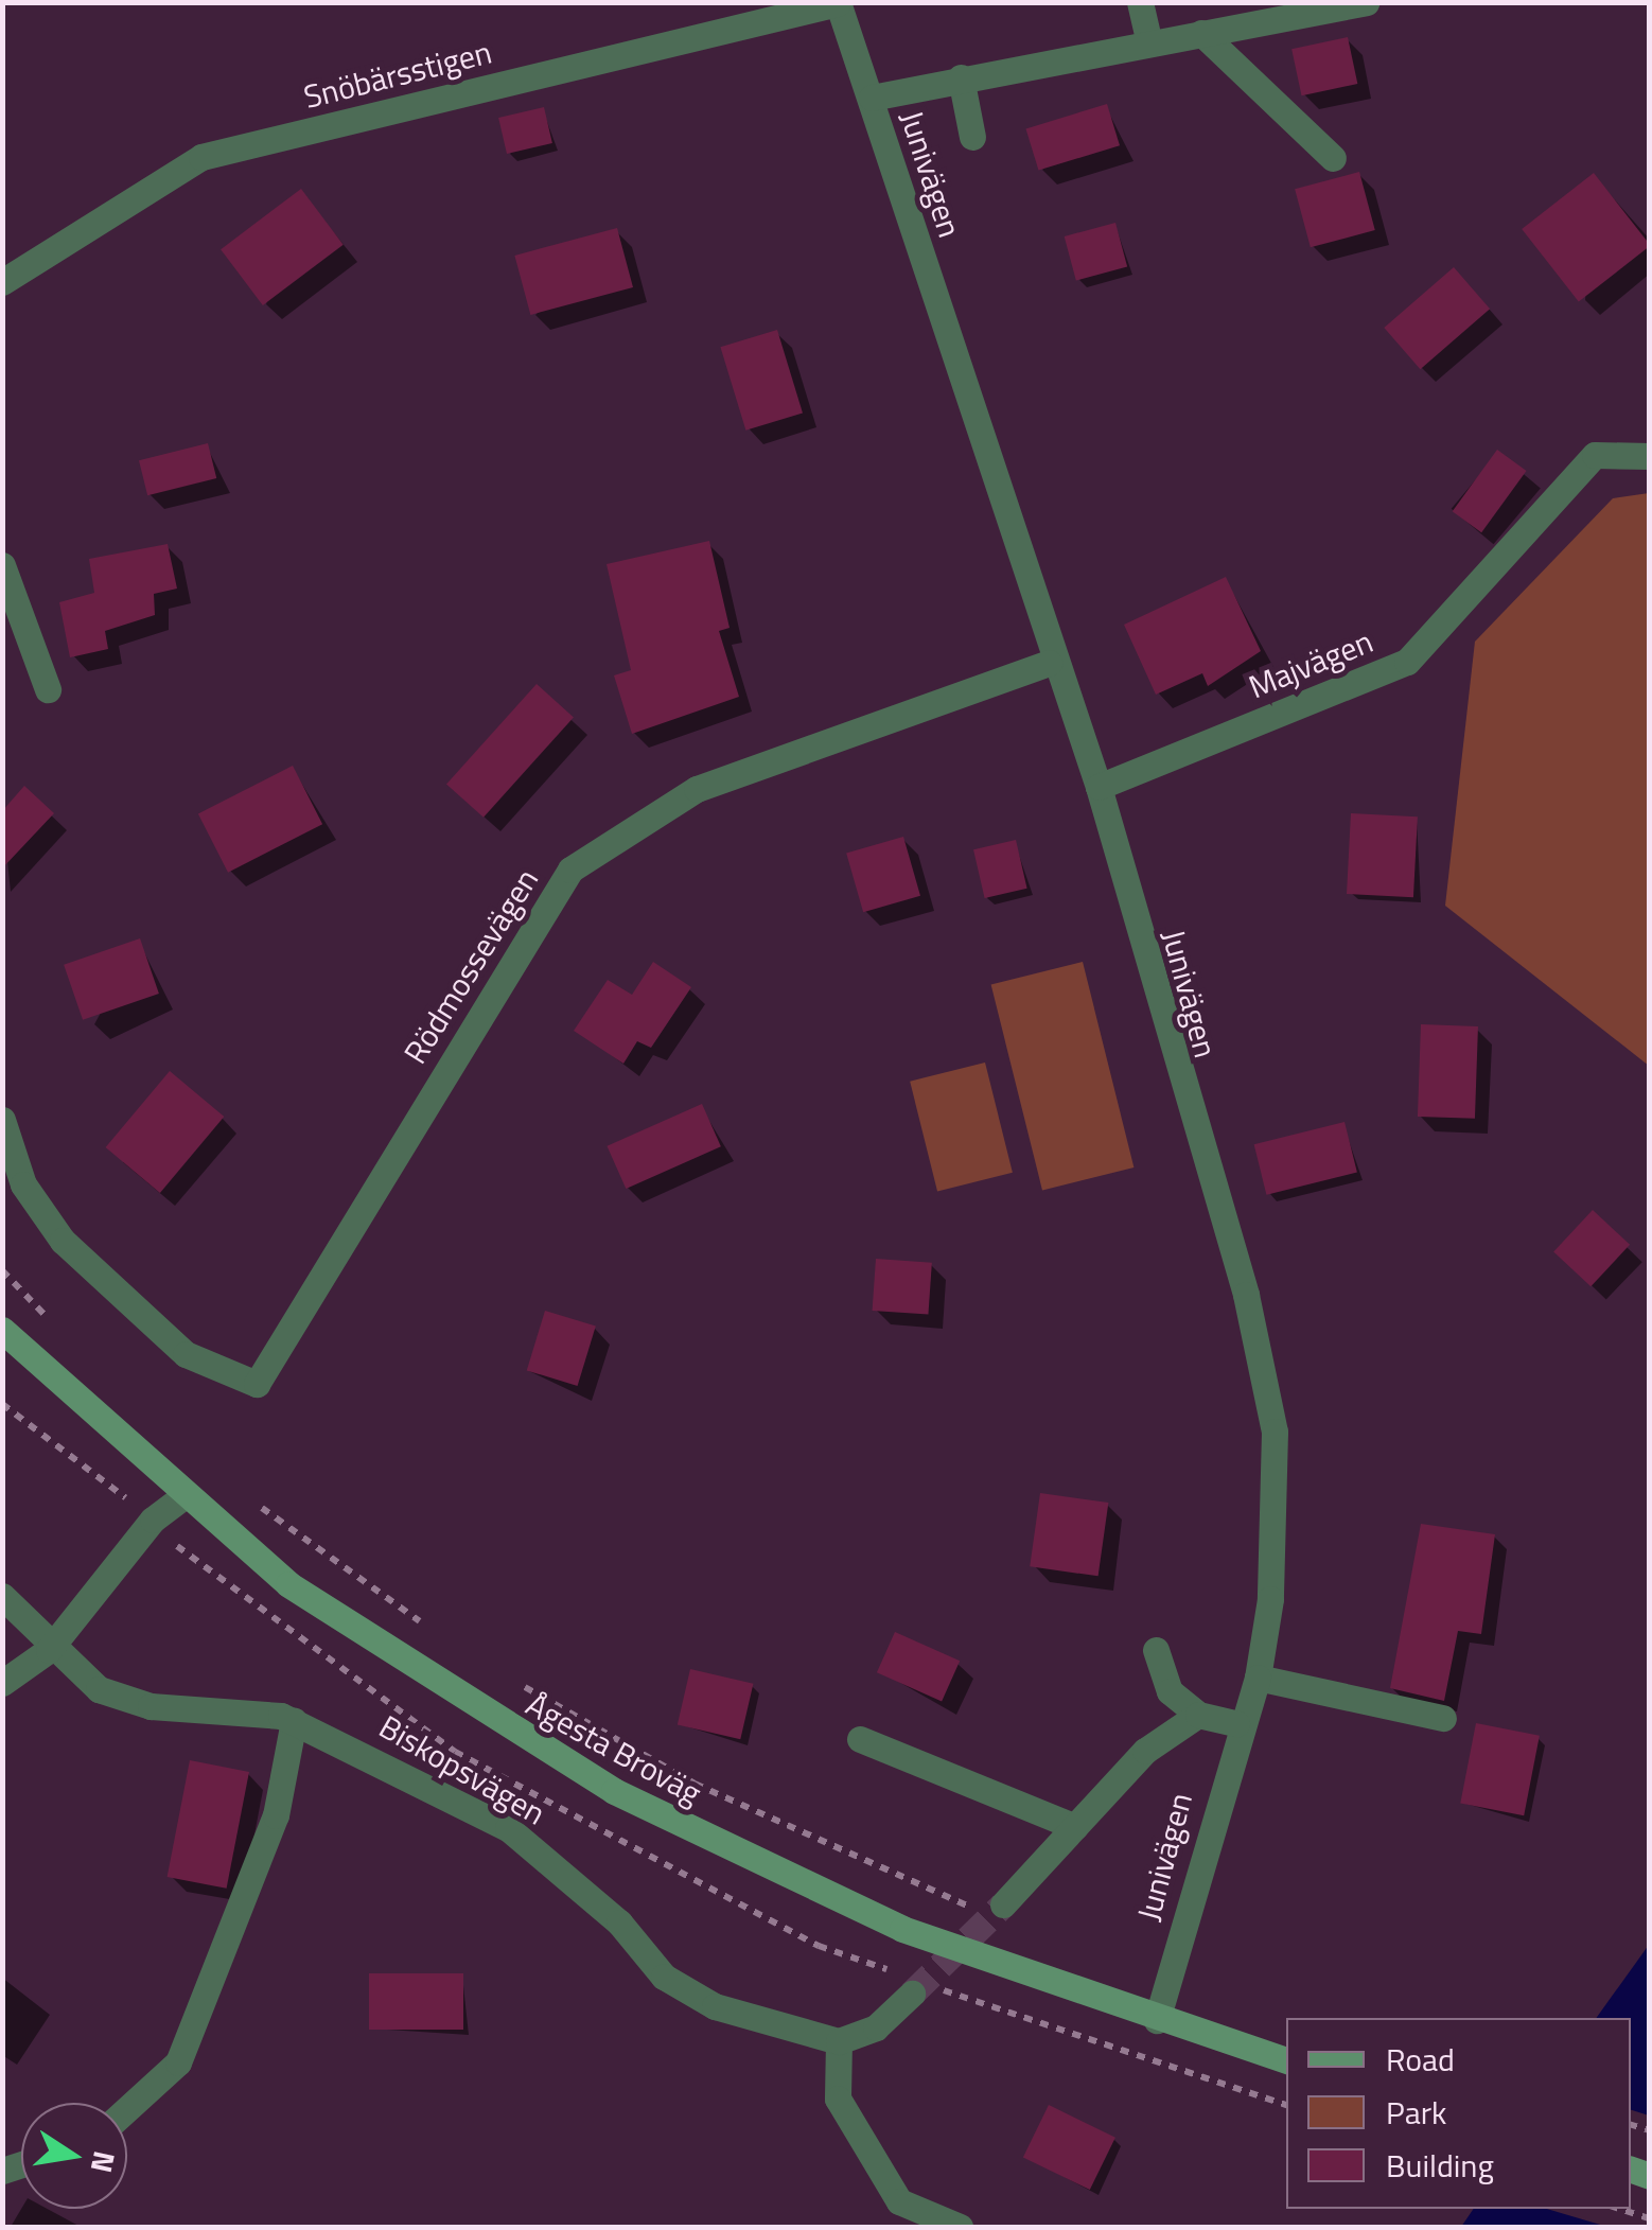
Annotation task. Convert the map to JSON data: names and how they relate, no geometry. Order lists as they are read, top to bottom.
{
  "streets": {
    "main road": ["Ågesta Broväg"],
    "street": [
      "Snöbärsstigen",
      "Junivägen",
      "Majvägen",
      "Rödmossevägen",
      "Biskopsvägen"
    ]
  },
  "crossings": [
    ["Snöbärsstigen", "Junivägen"],
    ["Junivägen", "Majvägen"],
    ["Junivägen", "Rödmossevägen"],
    ["Junivägen", "Ågesta Broväg"]
  ],
  "legend": ["Road", "Park", "Building"],
  "north": "right"
}
